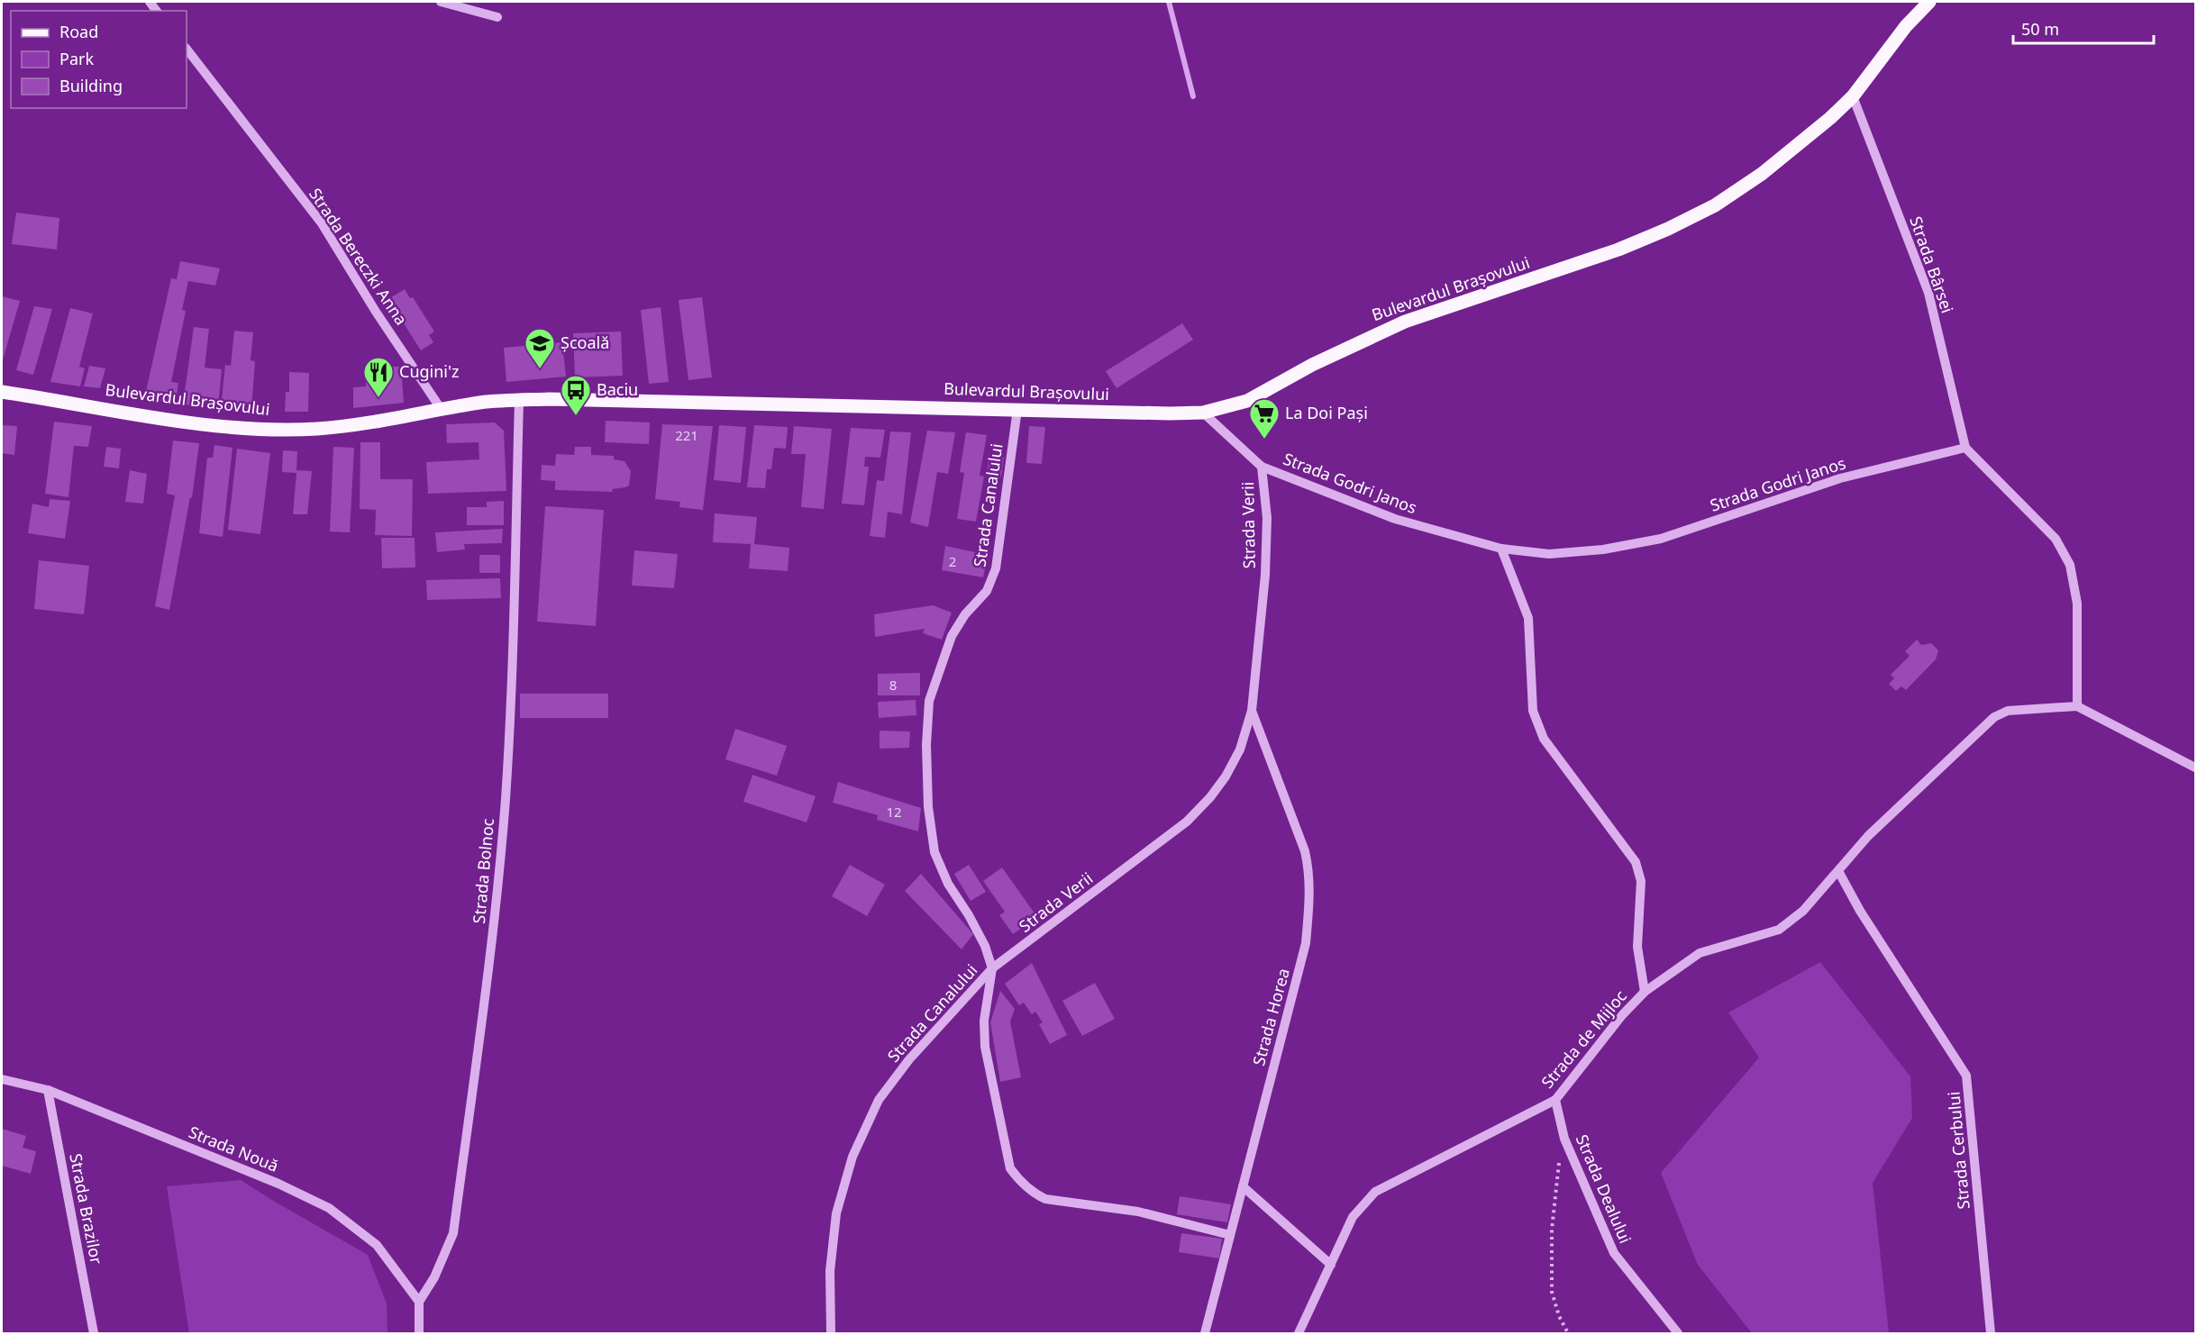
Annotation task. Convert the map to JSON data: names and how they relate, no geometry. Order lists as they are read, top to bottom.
{
  "streets": {
    "main road": ["Bulevardul Brașovului"],
    "street": [
      "Strada Bereczki Anna",
      "Strada Bârsei",
      "Strada Godri Janos",
      "Strada Canalului",
      "Strada Verii",
      "Strada Bolnoc",
      "Strada Horea",
      "Strada de Mijloc",
      "Strada Nouă",
      "Strada Cerbului",
      "Strada Dealului",
      "Strada Brazilor"
    ]
  },
  "crossings": [
    ["Strada Bereczki Anna", "Bulevardul Brașovului"],
    ["Strada Bârsei", "Bulevardul Brașovului"],
    ["Strada Bârsei", "Strada Godri Janos"],
    ["Bulevardul Brașovului", "Strada Godri Janos"],
    ["Bulevardul Brașovului", "Strada Canalului"],
    ["Bulevardul Brașovului", "Strada Bolnoc"],
    ["Strada Godri Janos", "Strada Verii"],
    ["Strada Godri Janos", "Strada de Mijloc"],
    ["Strada Canalului", "Strada Verii"],
    ["Strada Verii", "Strada Horea"],
    ["Strada Bolnoc", "Strada Nouă"],
    ["Strada de Mijloc", "Strada Dealului"],
    ["Strada Nouă", "Strada Brazilor"]
  ],
  "places": {
    "school or university": ["Școală"],
    "restaurant": ["Cugini'z"],
    "bus stop": ["Baciu"],
    "supermarket": ["La Doi Pași"]
  },
  "house_numbers": [
    "221",
    "2",
    "8",
    "12"
  ],
  "legend": ["Road", "Park", "Building"],
  "scale_bar": "50 m"
}
